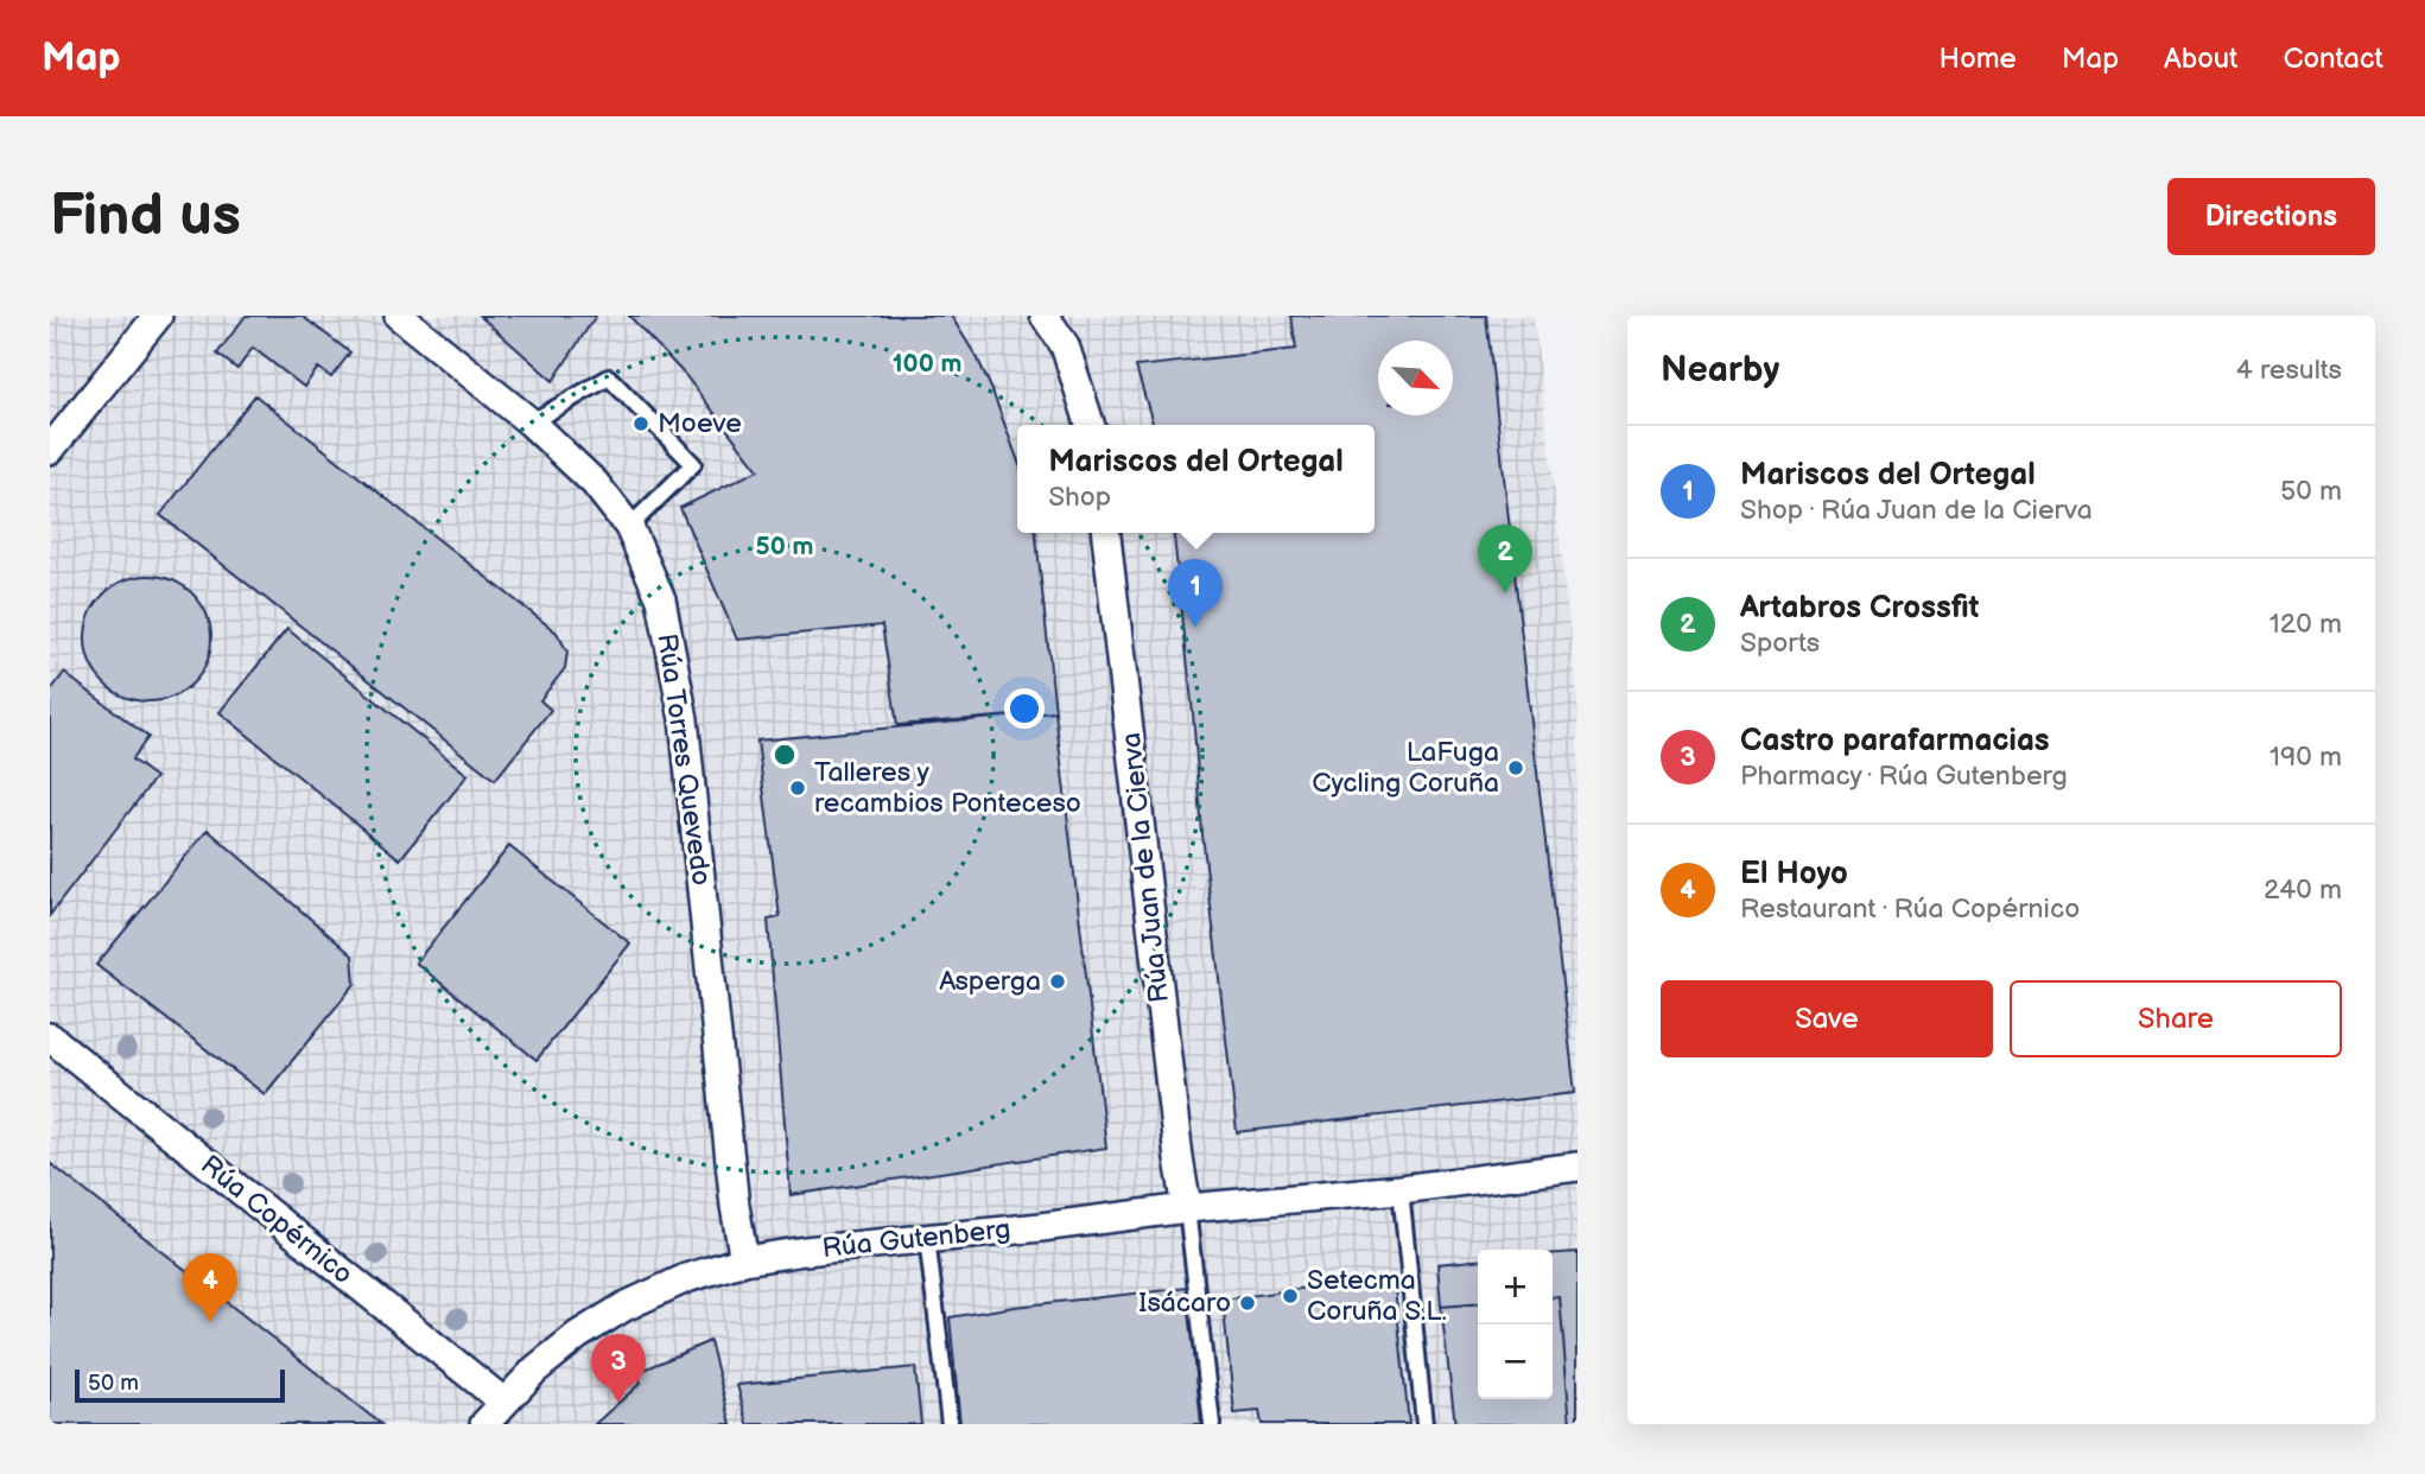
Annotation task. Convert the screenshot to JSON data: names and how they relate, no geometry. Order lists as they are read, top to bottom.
{
  "streets": {
    "street": [
      "Rúa Torres Quevedo",
      "Rúa Juan de la Cierva",
      "Rúa Copérnico",
      "Rúa Gutenberg"
    ]
  },
  "crossings": [
    ["Rúa Torres Quevedo", "Rúa Gutenberg"],
    ["Rúa Juan de la Cierva", "Rúa Gutenberg"],
    ["Rúa Copérnico", "Rúa Gutenberg"]
  ],
  "places": [
    "Moeve",
    "LaFuga Cycling Coruña",
    "Talleres y recambios Ponteceso",
    "Asperga",
    "Setecma Coruña S.L.",
    "Isácaro"
  ],
  "scale_bar": "50 m",
  "north": "bottom right",
  "page": {
    "header": "Map",
    "nav": [
      "Home",
      "Map",
      "About",
      "Contact"
    ],
    "buttons": [
      "Directions",
      ["Save", "Share"]
    ],
    "title": "Find us",
    "heading": ["Nearby", "4 results"],
    "list": [
      {
        "mark": "1",
        "name": "Mariscos del Ortegal",
        "note": "Shop · Rúa Juan de la Cierva",
        "value": "50 m"
      },
      {
        "mark": "2",
        "name": "Artabros Crossfit",
        "note": "Sports",
        "value": "120 m"
      },
      {
        "mark": "3",
        "name": "Castro parafarmacias",
        "note": "Pharmacy · Rúa Gutenberg",
        "value": "190 m"
      },
      {
        "mark": "4",
        "name": "El Hoyo",
        "note": "Restaurant · Rúa Copérnico",
        "value": "240 m"
      }
    ],
    "popup": ["Mariscos del Ortegal", "Shop"],
    "pins": [
      "2",
      "1",
      "4",
      "3"
    ],
    "map_buttons": ["+", "−"],
    "scale": "50 m"
  },
  "rings": ["100 m", "50 m"]
}
